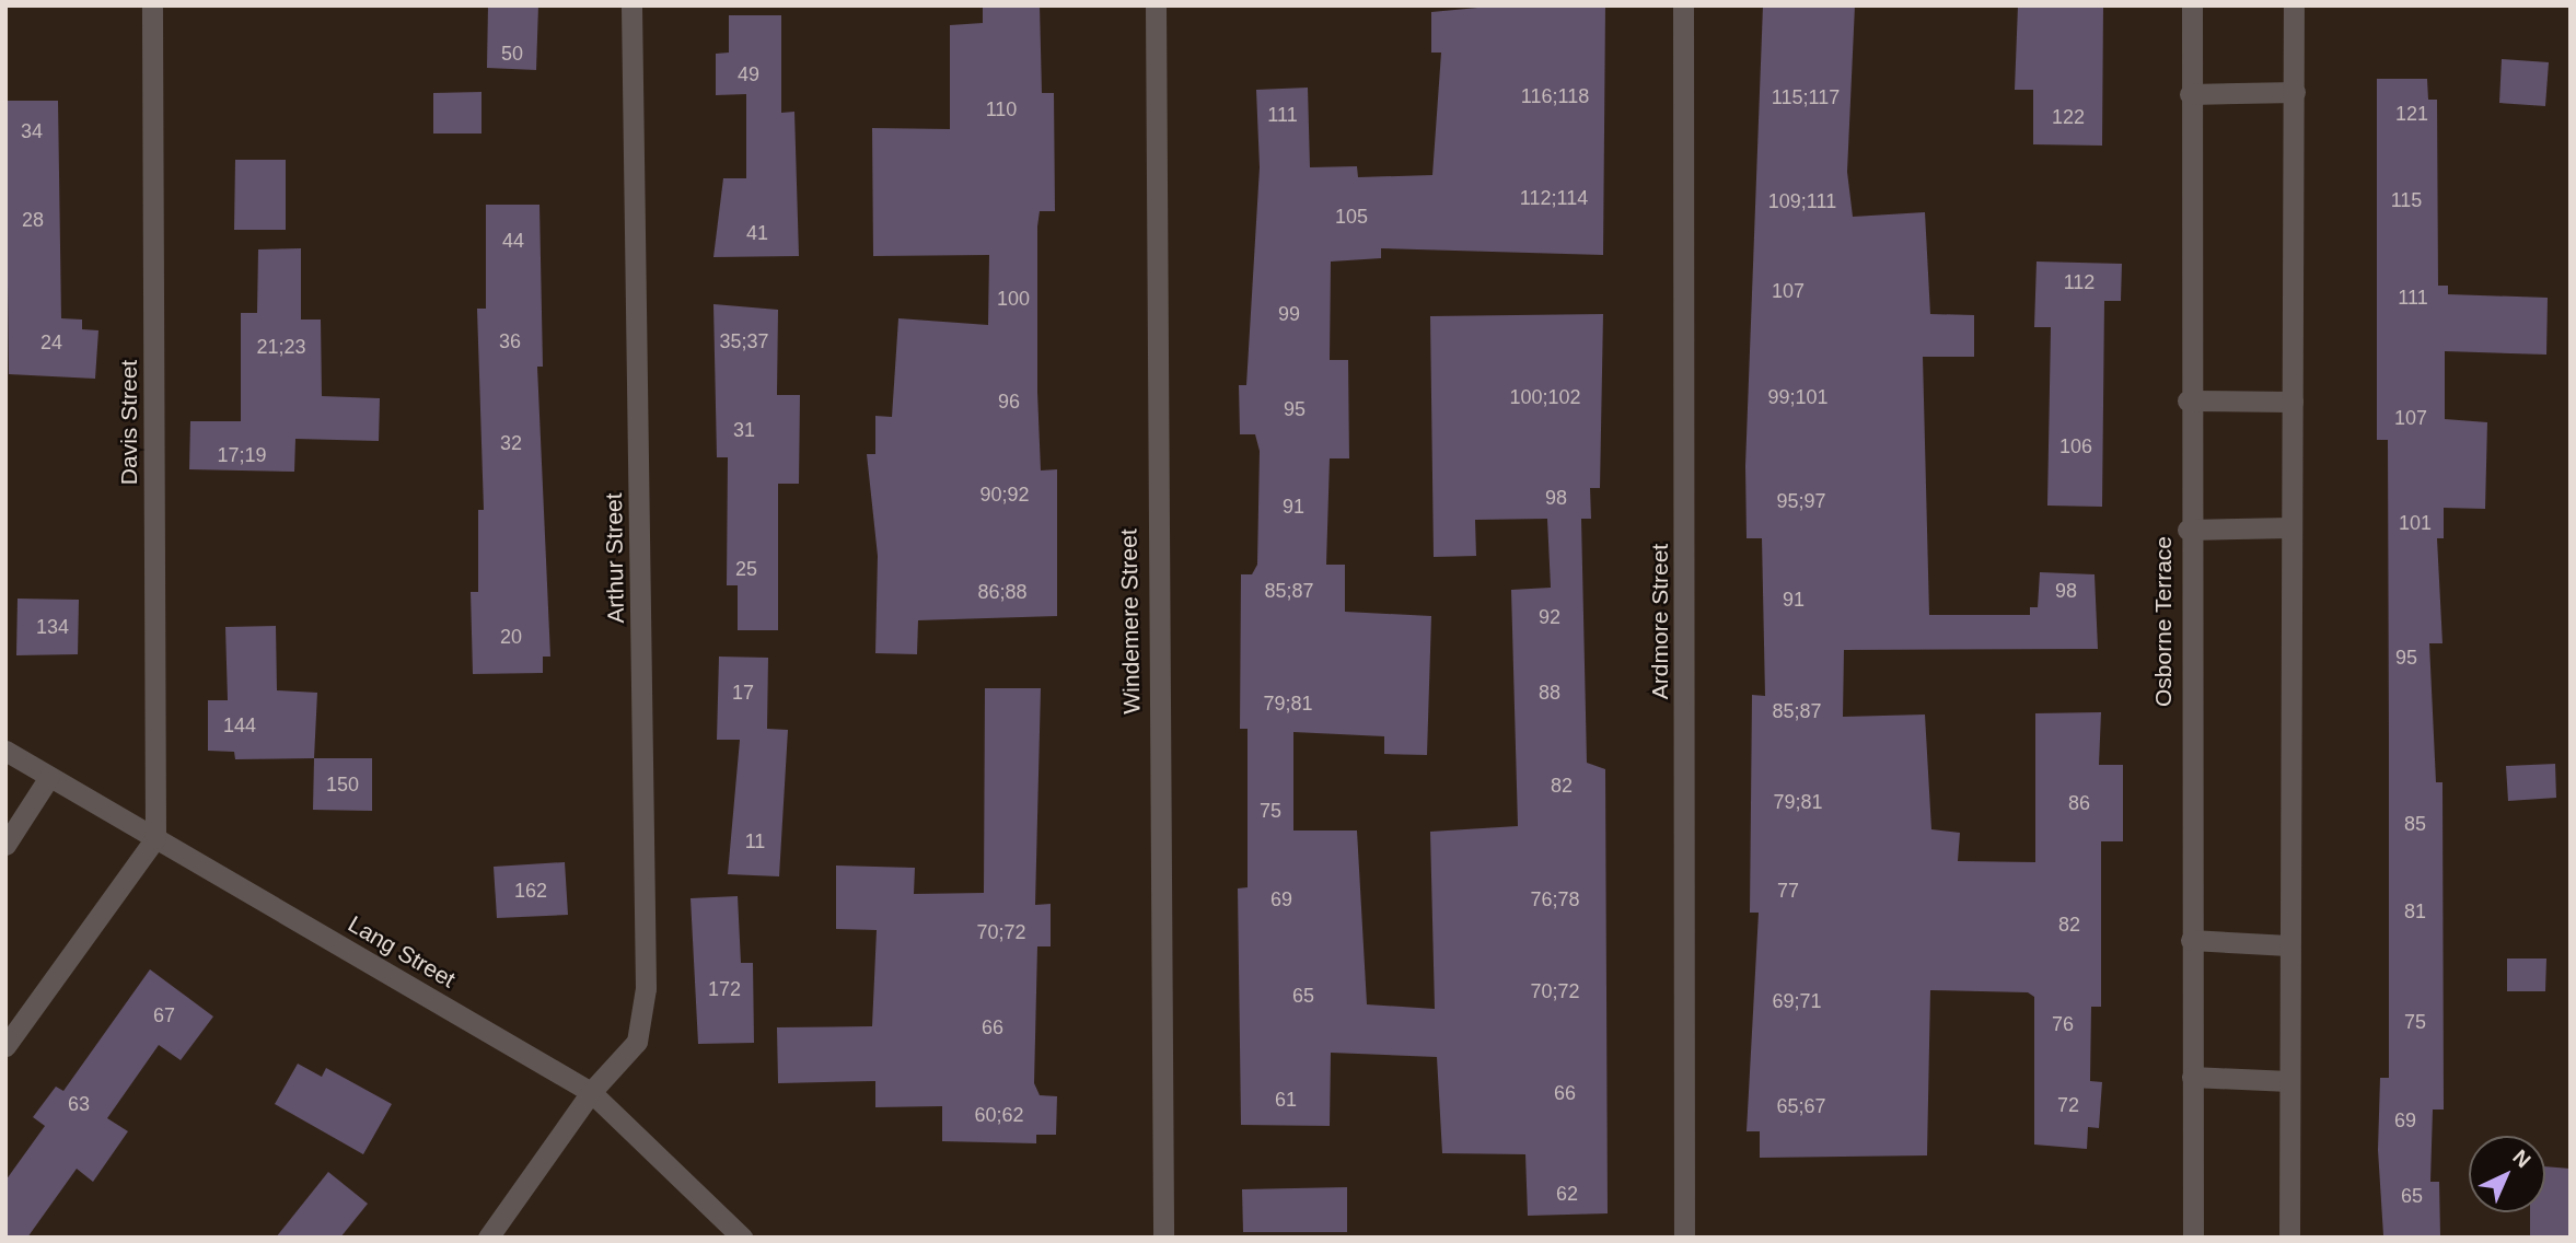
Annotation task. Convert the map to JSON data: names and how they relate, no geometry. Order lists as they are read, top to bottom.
{
  "streets": {
    "street": [
      "Davis Street",
      "Arthur Street",
      "Windemere Street",
      "Ardmore Street",
      "Osborne Terrace",
      "Lang Street"
    ]
  },
  "crossings": [
    ["Davis Street", "Lang Street"],
    ["Arthur Street", "Lang Street"]
  ],
  "house_numbers": [
    "50",
    "49",
    "116;118",
    "115;117",
    "110",
    "121",
    "111",
    "122",
    "34",
    "112;114",
    "115",
    "109;111",
    "105",
    "28",
    "41",
    "44",
    "112",
    "107",
    "111",
    "100",
    "99",
    "36",
    "35;37",
    "24",
    "21;23",
    "100;102",
    "99;101",
    "96",
    "95",
    "107",
    "31",
    "32",
    "106",
    "17;19",
    "90;92",
    "98",
    "95;97",
    "91",
    "101",
    "25",
    "85;87",
    "98",
    "86;88",
    "91",
    "92",
    "134",
    "20",
    "95",
    "17",
    "88",
    "79;81",
    "85;87",
    "144",
    "150",
    "82",
    "79;81",
    "86",
    "75",
    "85",
    "11",
    "162",
    "77",
    "69",
    "76;78",
    "81",
    "82",
    "70;72",
    "172",
    "70;72",
    "65",
    "69;71",
    "67",
    "75",
    "76",
    "66",
    "66",
    "61",
    "63",
    "72",
    "65;67",
    "60;62",
    "69",
    "62",
    "65"
  ],
  "north": "top right"
}
